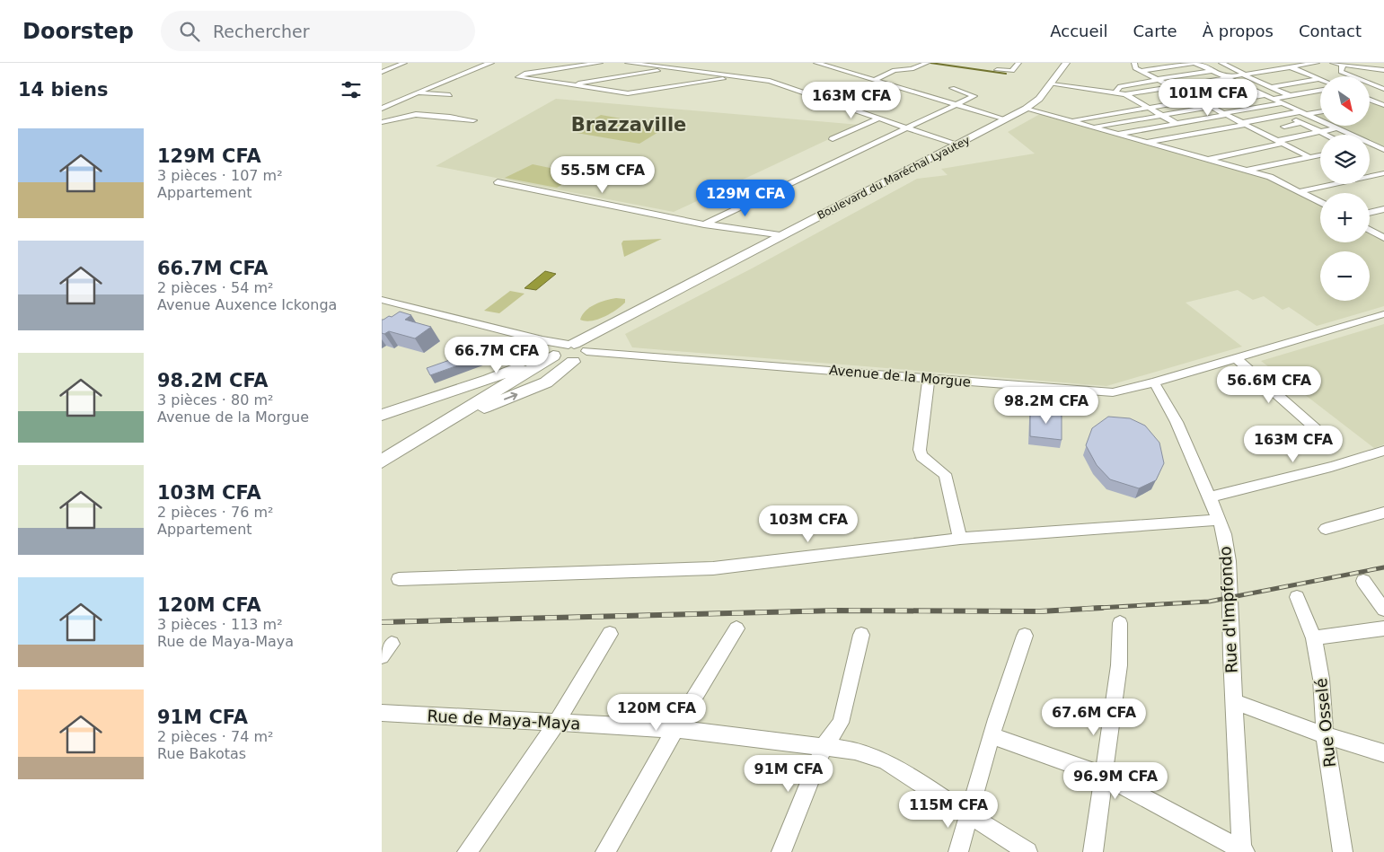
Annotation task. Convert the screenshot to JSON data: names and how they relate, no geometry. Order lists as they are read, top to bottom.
{
  "streets": {
    "main road": ["Boulevard du Maréchal Lyautey"],
    "street": [
      "Avenue de la Morgue",
      "Rue d'Impfondo",
      "Rue de Maya-Maya",
      "Rue Osselé"
    ]
  },
  "crossings": [
    ["Boulevard du Maréchal Lyautey", "Avenue de la Morgue"],
    ["Avenue de la Morgue", "Rue d'Impfondo"]
  ],
  "districts": ["Brazzaville"],
  "north": "bottom right",
  "page": {
    "header": "Doorstep",
    "search": "Rechercher",
    "nav": [
      "Accueil",
      "Carte",
      "À propos",
      "Contact"
    ],
    "heading": "14 biens",
    "map_buttons": ["+", "−"],
    "price": [
      "101M CFA",
      "163M CFA",
      "55.5M CFA",
      "129M CFA",
      "66.7M CFA",
      "56.6M CFA",
      "98.2M CFA",
      "163M CFA",
      "103M CFA",
      "120M CFA",
      "67.6M CFA",
      "91M CFA",
      "96.9M CFA",
      "115M CFA"
    ],
    "list": [
      {
        "name": "129M CFA",
        "note": "3 pièces · 107 m² · Appartement"
      },
      {
        "name": "66.7M CFA",
        "note": "2 pièces · 54 m² · Avenue Auxence Ickonga"
      },
      {
        "name": "98.2M CFA",
        "note": "3 pièces · 80 m² · Avenue de la Morgue"
      },
      {
        "name": "103M CFA",
        "note": "2 pièces · 76 m² · Appartement"
      },
      {
        "name": "120M CFA",
        "note": "3 pièces · 113 m² · Rue de Maya-Maya"
      },
      {
        "name": "91M CFA",
        "note": "2 pièces · 74 m² · Rue Bakotas"
      }
    ]
  }
}
